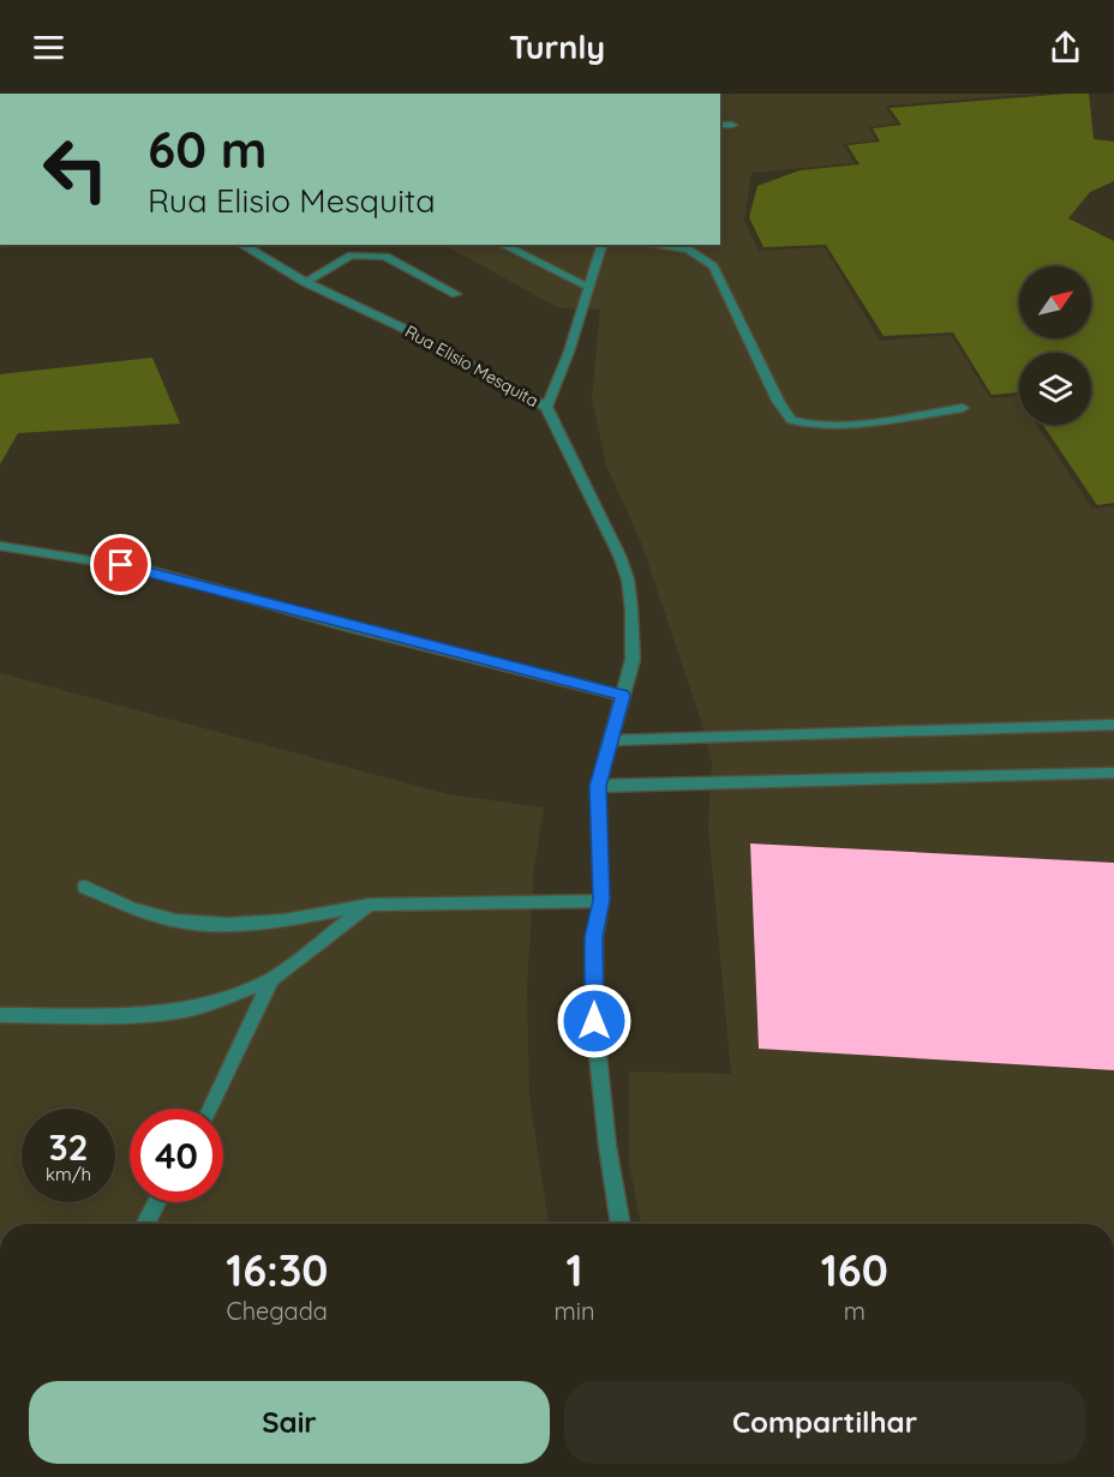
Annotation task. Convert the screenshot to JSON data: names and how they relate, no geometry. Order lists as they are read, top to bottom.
{
  "streets": {
    "street": ["Rua Elisio Mesquita"]
  },
  "north": "top right",
  "page": {
    "header": "Turnly",
    "turn": ["60 m", "Rua Elisio Mesquita"],
    "speed": "32 km/h",
    "limit": "40",
    "eta": [
      "16:30",
      "Chegada",
      "1",
      "min",
      "160",
      "m"
    ],
    "buttons": ["Sair", "Compartilhar"]
  }
}
